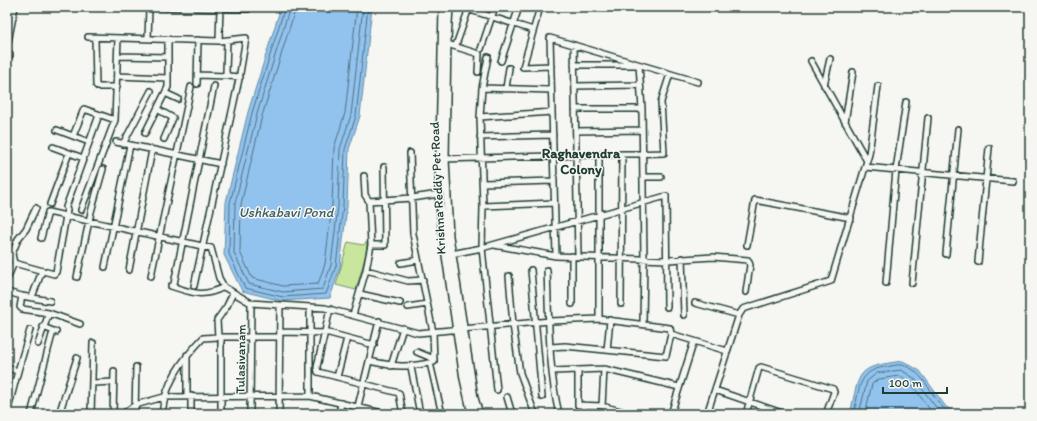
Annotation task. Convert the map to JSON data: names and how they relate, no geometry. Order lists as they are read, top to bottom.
{
  "streets": {
    "main road": ["Krishna Reddy Pet Road"],
    "street": ["Tulasivanam"]
  },
  "districts": ["Raghavendra Colony"],
  "water": ["Ushkabavi Pond"],
  "scale_bar": "100 m"
}
